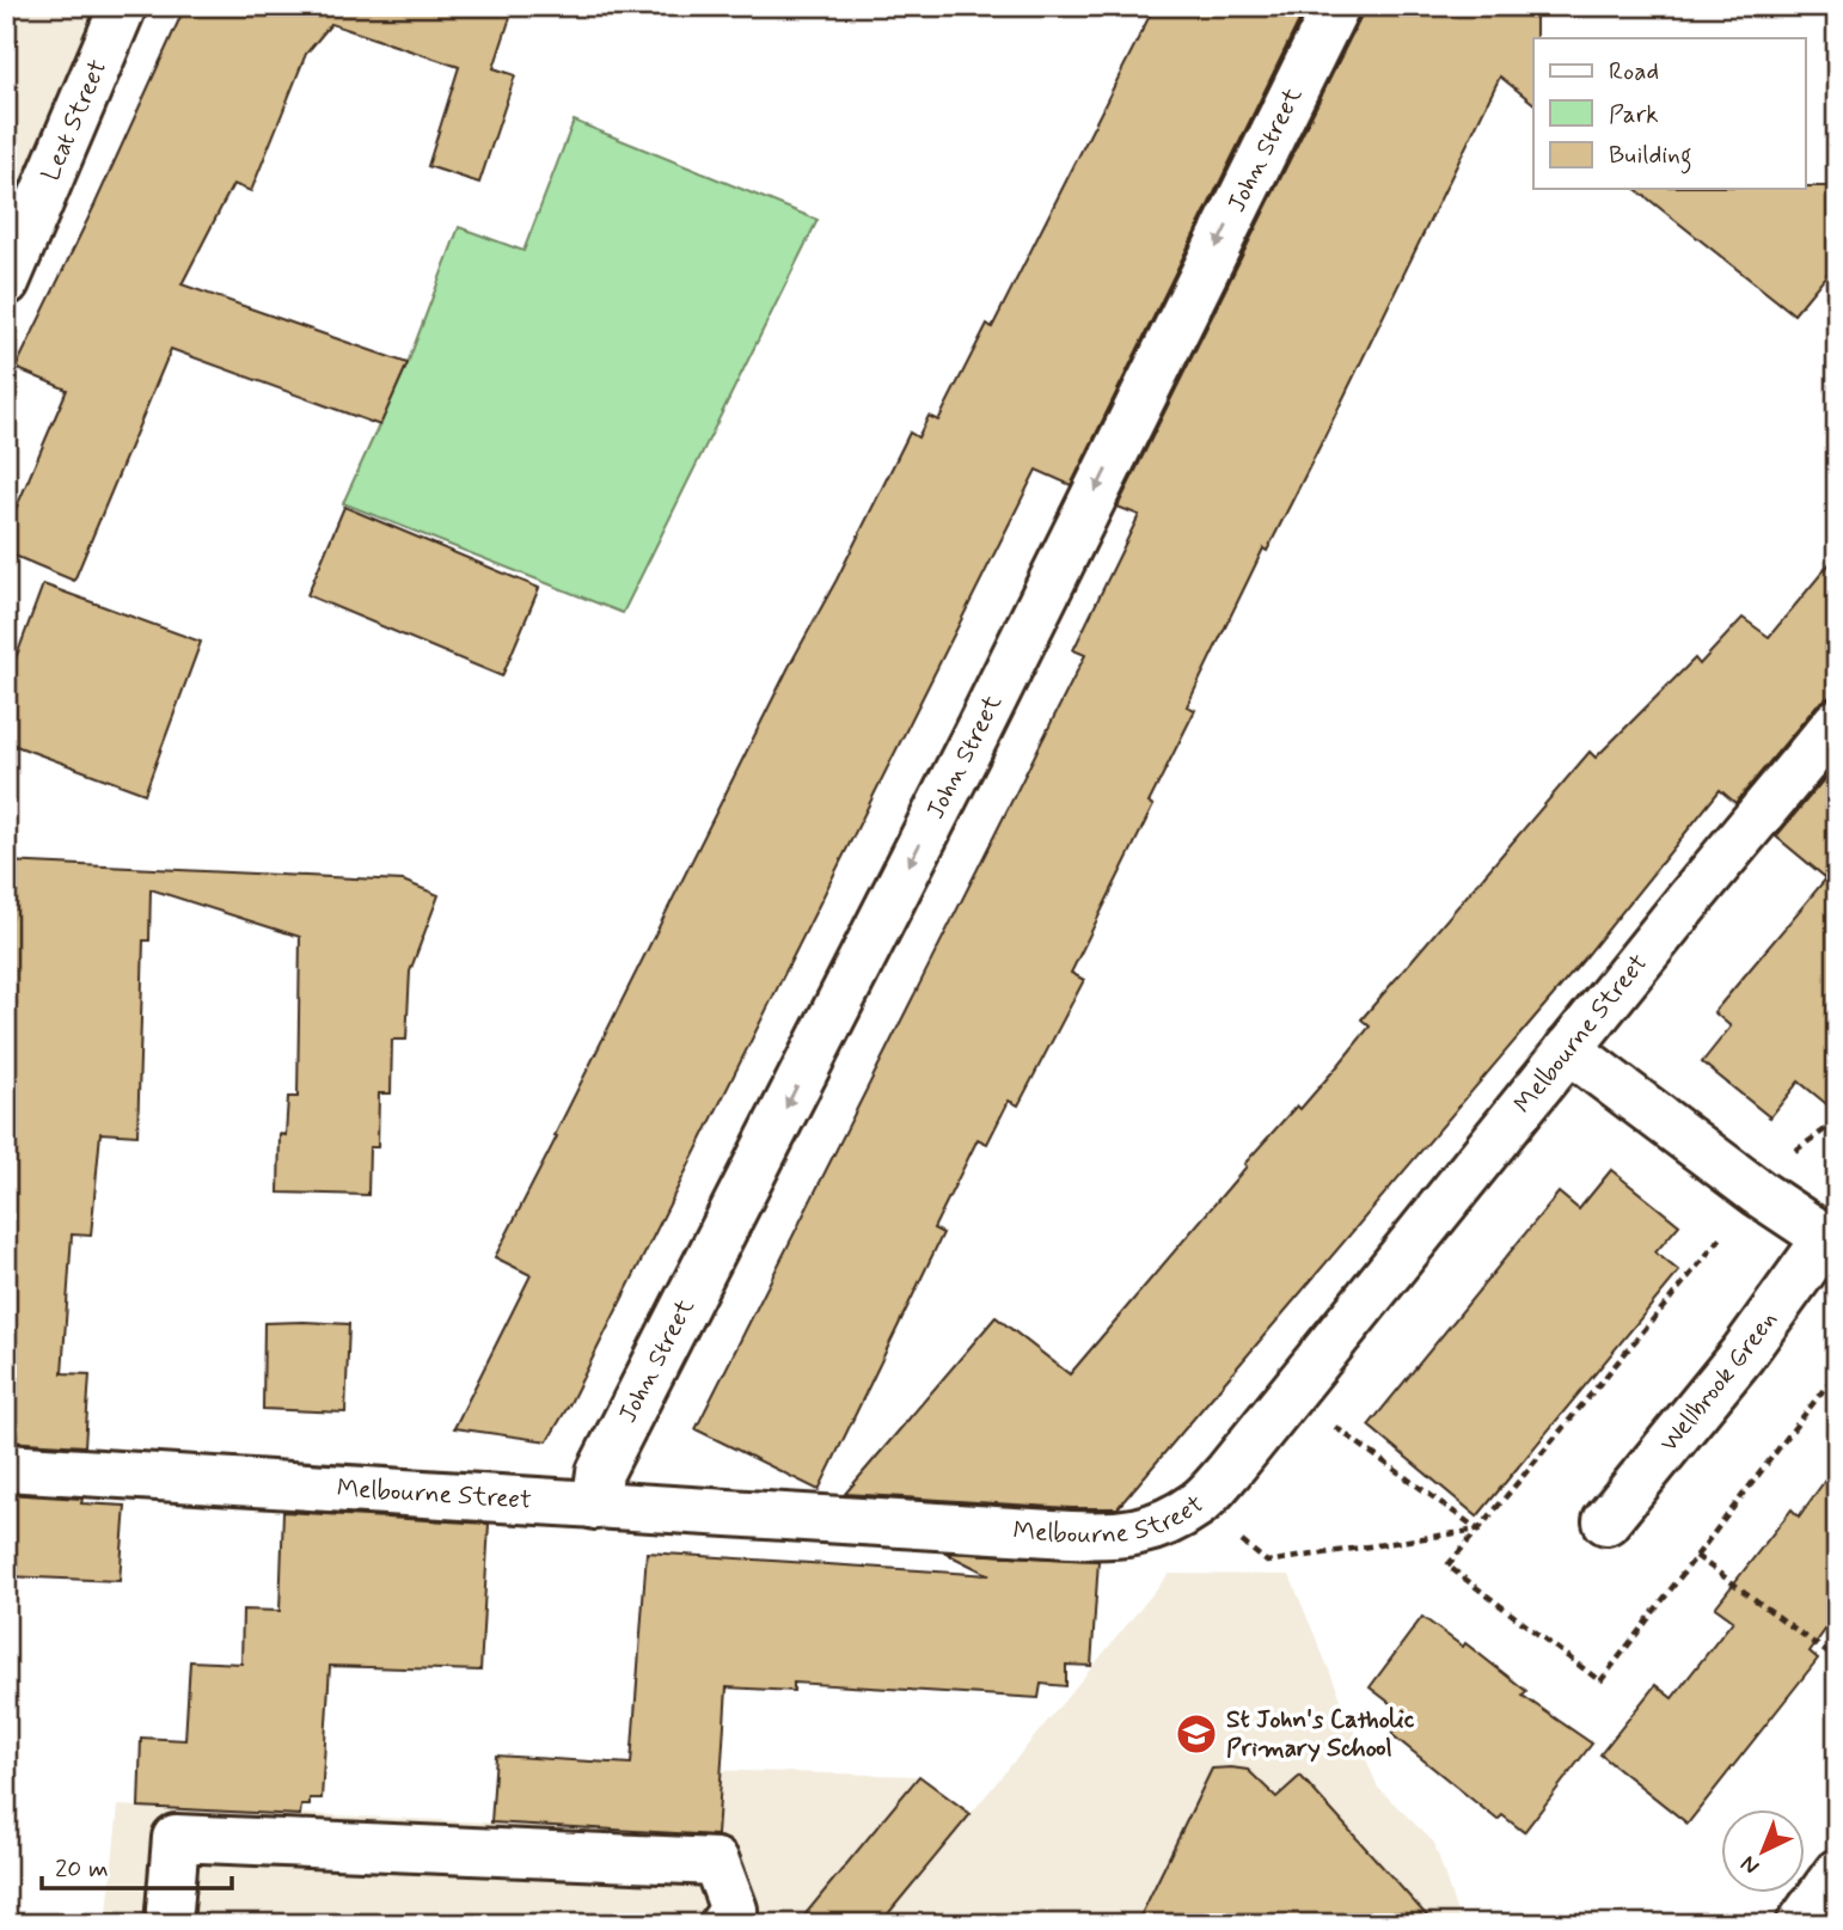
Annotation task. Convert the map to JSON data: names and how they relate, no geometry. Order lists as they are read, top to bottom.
{
  "streets": {
    "street": [
      "Leat Street",
      "John Street",
      "Melbourne Street",
      "Wellbrook Green"
    ]
  },
  "crossings": [
    ["John Street", "Melbourne Street"],
    ["Melbourne Street", "Wellbrook Green"]
  ],
  "one_way": ["John Street"],
  "places": {
    "school or university": ["St John's Catholic Primary School"]
  },
  "legend": ["Road", "Park", "Building"],
  "scale_bar": "20 m",
  "north": "bottom left"
}
